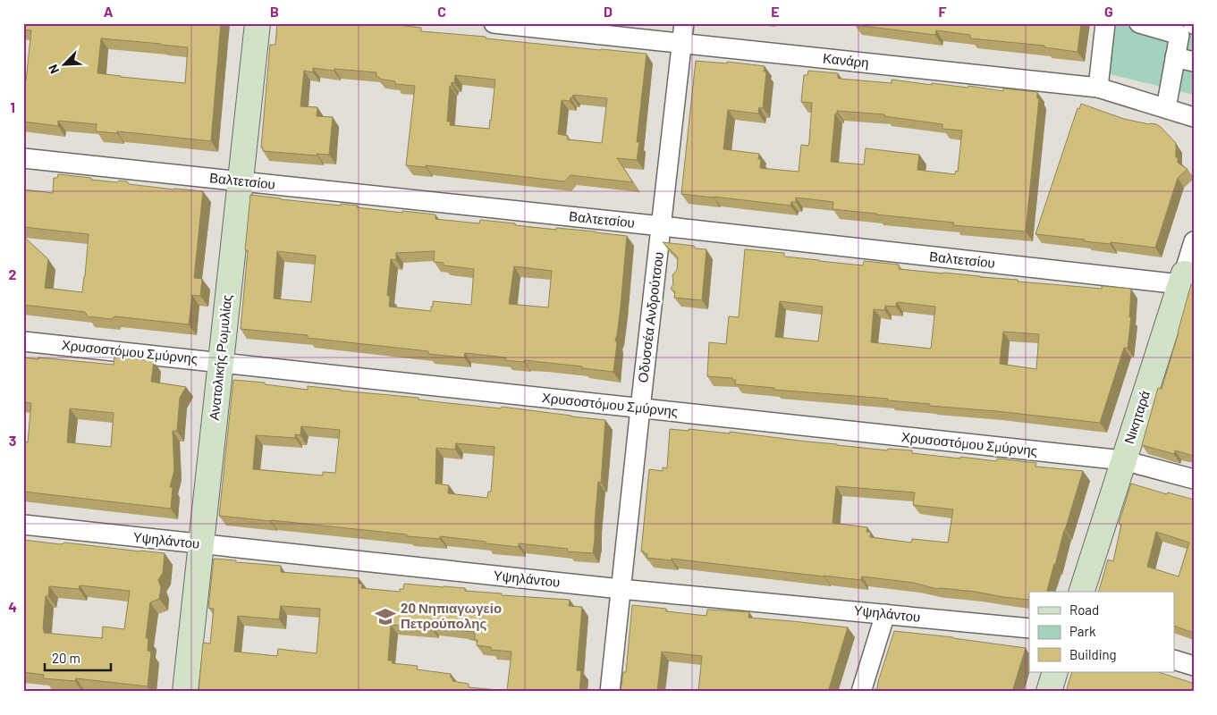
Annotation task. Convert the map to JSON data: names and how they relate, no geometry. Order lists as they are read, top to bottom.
{
  "streets": {
    "street": [
      "Κανάρη",
      "Βαλτετσίου",
      "Οδυσσέα Ανδρούτσου",
      "Χρυσοστόμου Σμύρνης",
      "Ανατολικής Ρωμυλίας",
      "Νικηταρά",
      "Υψηλάντου"
    ]
  },
  "crossings": [
    ["Κανάρη", "Οδυσσέα Ανδρούτσου"],
    ["Βαλτετσίου", "Οδυσσέα Ανδρούτσου"],
    ["Βαλτετσίου", "Ανατολικής Ρωμυλίας"],
    ["Βαλτετσίου", "Νικηταρά"],
    ["Οδυσσέα Ανδρούτσου", "Χρυσοστόμου Σμύρνης"],
    ["Οδυσσέα Ανδρούτσου", "Υψηλάντου"],
    ["Χρυσοστόμου Σμύρνης", "Ανατολικής Ρωμυλίας"],
    ["Χρυσοστόμου Σμύρνης", "Νικηταρά"],
    ["Ανατολικής Ρωμυλίας", "Υψηλάντου"]
  ],
  "places": {
    "school or university": ["20 Νηπιαγωγείο Πετρούπολης"]
  },
  "legend": ["Road", "Park", "Building"],
  "scale_bar": "20 m",
  "north": "bottom left",
  "grid": {
    "columns": [
      "A",
      "B",
      "C",
      "D",
      "E",
      "F",
      "G"
    ],
    "rows": [
      "1",
      "2",
      "3",
      "4"
    ]
  }
}
